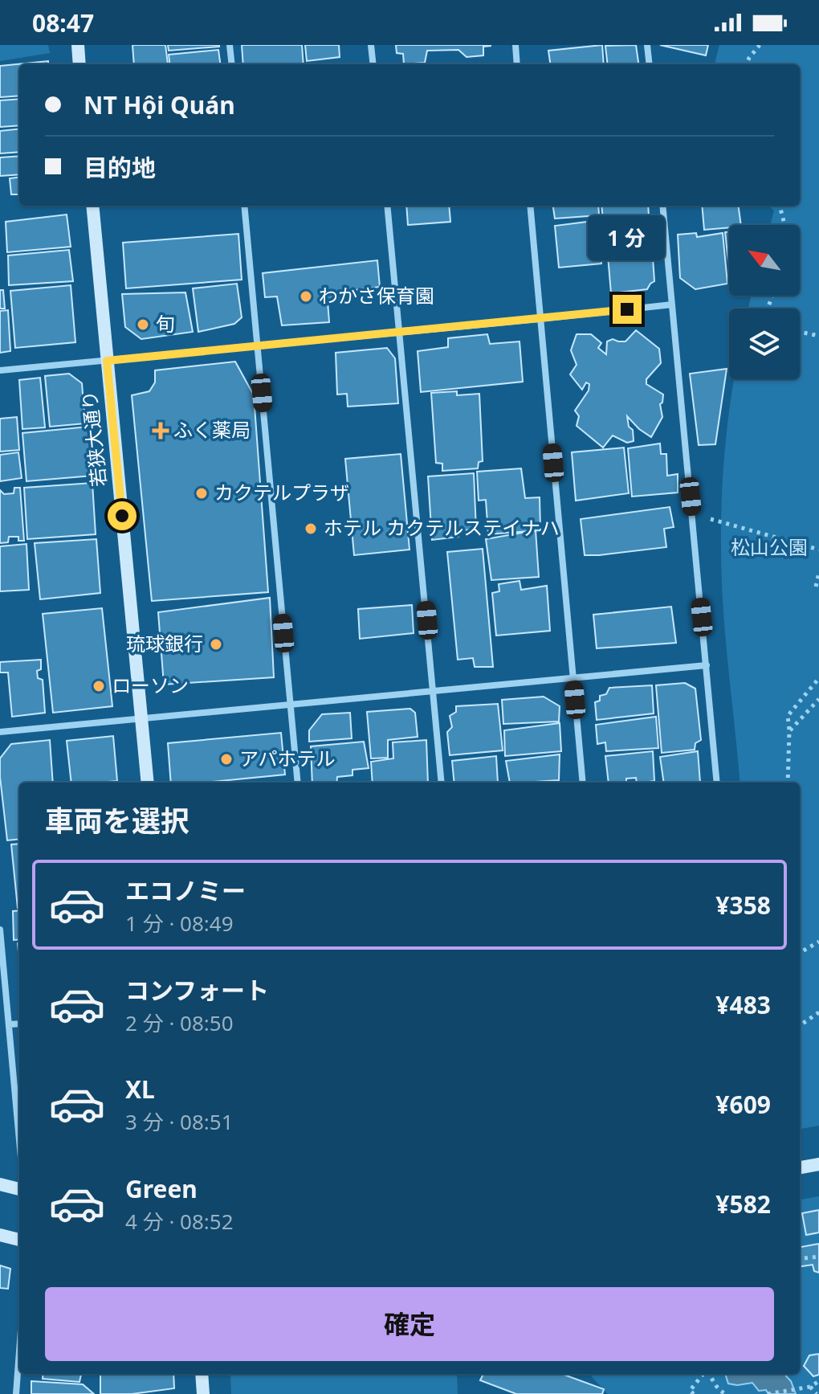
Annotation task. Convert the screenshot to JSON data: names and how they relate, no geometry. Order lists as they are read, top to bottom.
{
  "streets": {
    "main road": ["若狭大通り"]
  },
  "parks": ["松山公園"],
  "places": {
    "other": [
      "わかさ保育園",
      "旬",
      "カクテルプラザ",
      "ホテル カクテルステイナハ",
      "琉球銀行",
      "ローソン",
      "アパホテル"
    ],
    "health": ["ふく薬局"]
  },
  "north": "top left",
  "page": {
    "status": "08:47",
    "banner": ["NT Hội Quán", "目的地"],
    "bubble": "1 分",
    "heading": "車両を選択",
    "list": [
      {
        "name": "エコノミー",
        "note": "1 分 · 08:49",
        "value": "¥358"
      },
      {
        "name": "コンフォート",
        "note": "2 分 · 08:50",
        "value": "¥483"
      },
      {
        "name": "XL",
        "note": "3 分 · 08:51",
        "value": "¥609"
      },
      {
        "name": "Green",
        "note": "4 分 · 08:52",
        "value": "¥582"
      }
    ],
    "buttons": "確定"
  }
}
